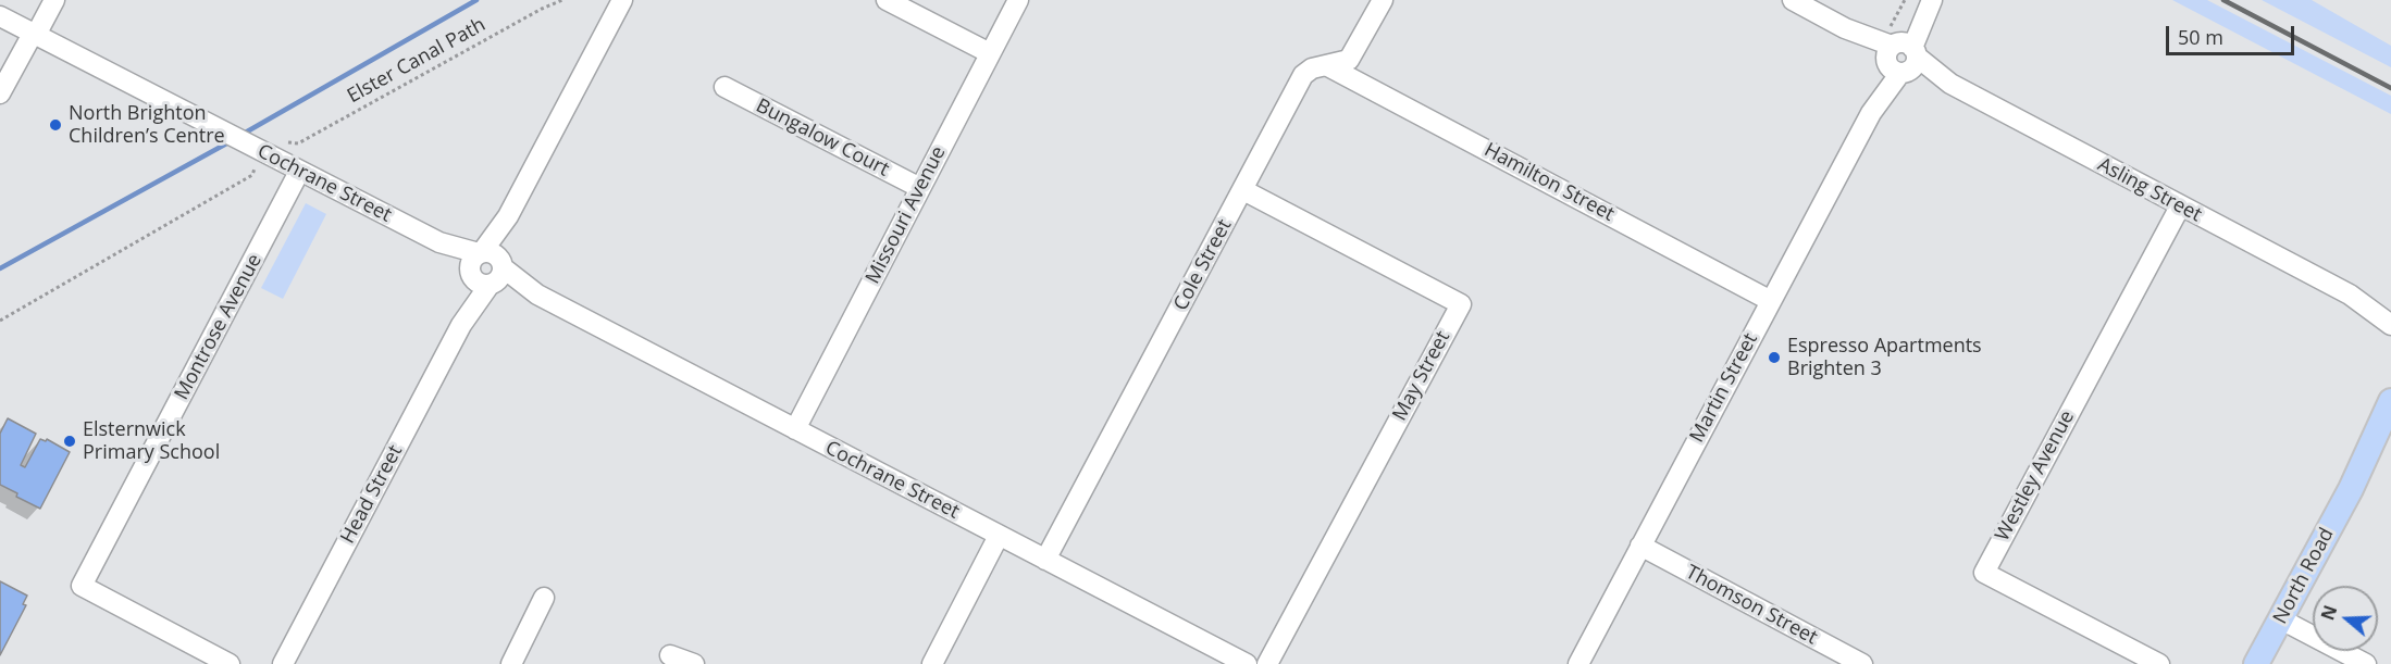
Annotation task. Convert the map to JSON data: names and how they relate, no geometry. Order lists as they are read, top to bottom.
{
  "streets": {
    "main road": ["North Road"],
    "street": [
      "Bungalow Court",
      "Hamilton Street",
      "Cochrane Street",
      "Asling Street",
      "Missouri Avenue",
      "Cole Street",
      "Montrose Avenue",
      "May Street",
      "Martin Street",
      "Westley Avenue",
      "Head Street",
      "Thomson Street"
    ],
    "path": ["Elster Canal Path"]
  },
  "crossings": [
    ["Bungalow Court", "Missouri Avenue"],
    ["Hamilton Street", "Cole Street"],
    ["Hamilton Street", "Martin Street"],
    ["Cochrane Street", "Missouri Avenue"],
    ["Cochrane Street", "Cole Street"],
    ["Cochrane Street", "Montrose Avenue"],
    ["Cochrane Street", "Head Street"],
    ["Asling Street", "Martin Street"],
    ["Asling Street", "Westley Avenue"],
    ["Cole Street", "May Street"],
    ["Martin Street", "Thomson Street"]
  ],
  "places": ["North Brighton Children’s Centre", "Espresso Apartments Brighten 3", "Elsternwick Primary School"],
  "scale_bar": "50 m",
  "north": "left"
}
